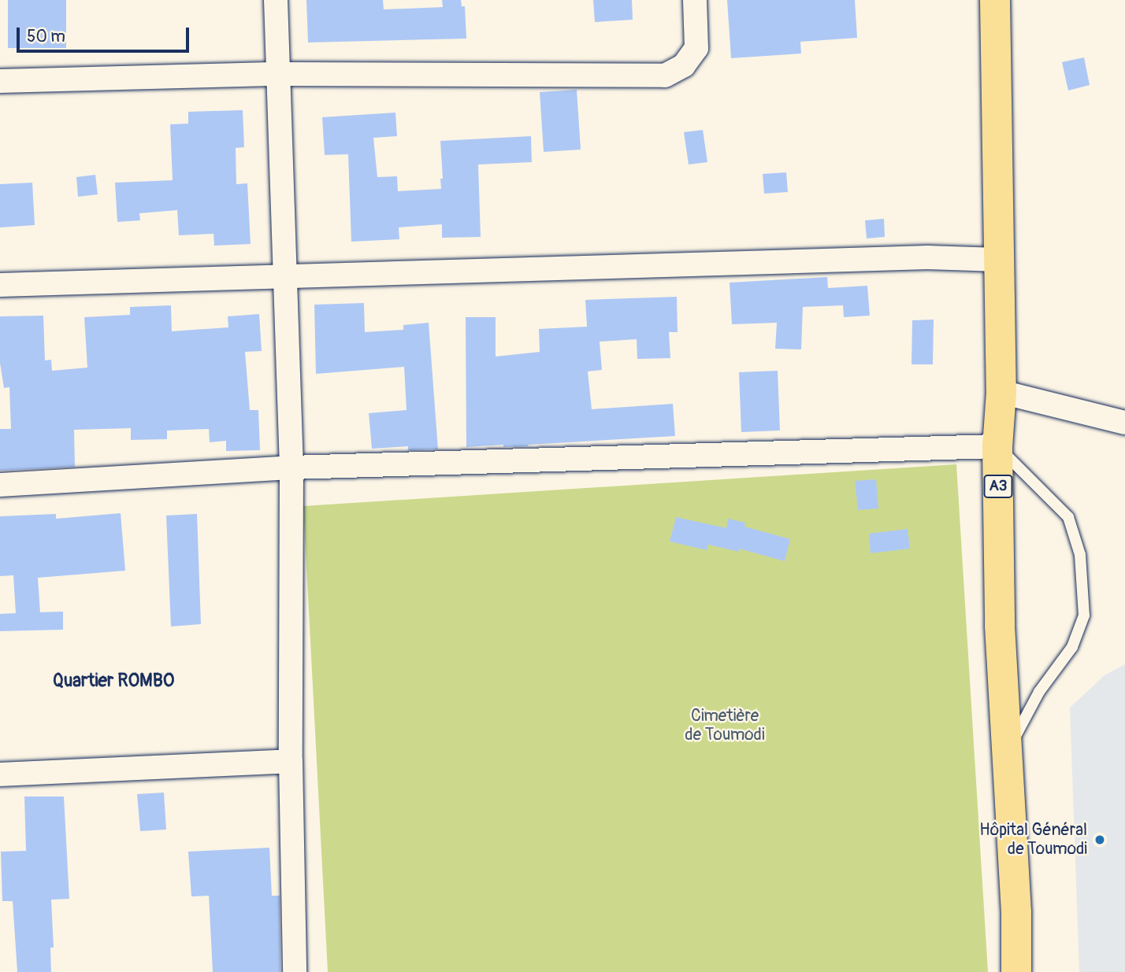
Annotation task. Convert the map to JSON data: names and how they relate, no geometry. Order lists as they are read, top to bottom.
{
  "streets": {
    "main road": ["A3"]
  },
  "districts": ["Quartier ROMBO"],
  "parks": ["Cimetière de Toumodi"],
  "places": ["Hôpital Général de Toumodi"],
  "scale_bar": "50 m"
}
